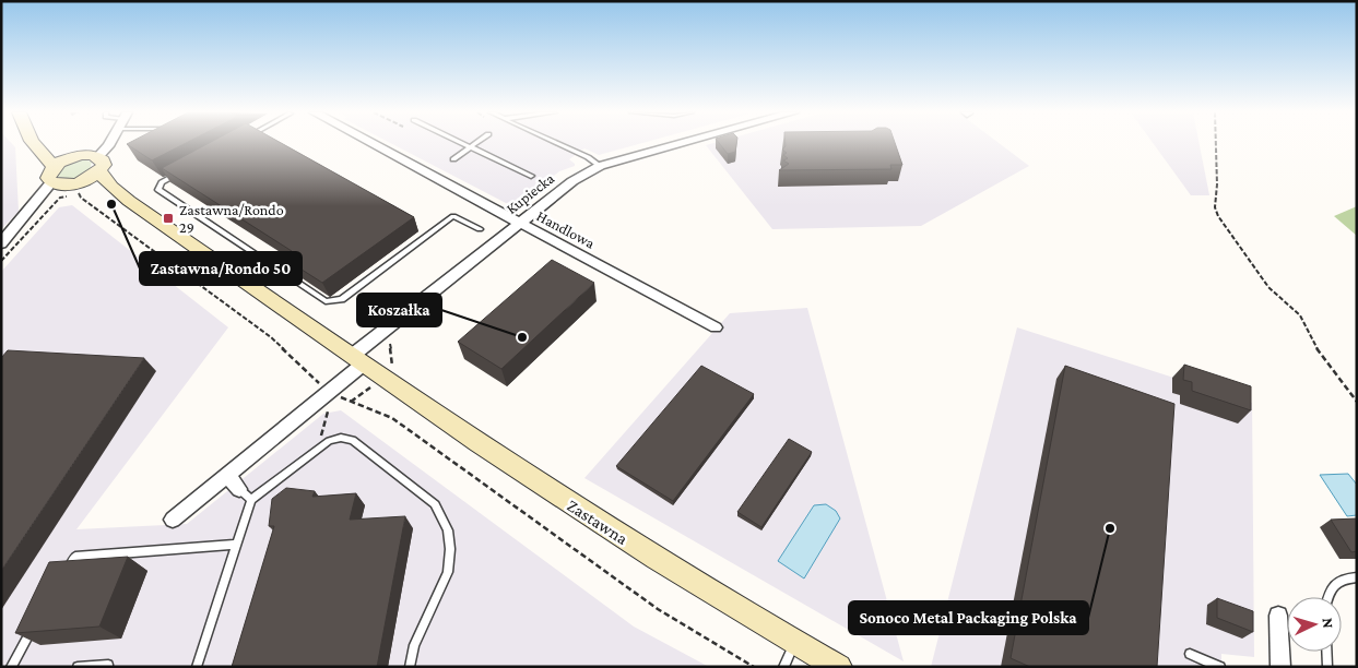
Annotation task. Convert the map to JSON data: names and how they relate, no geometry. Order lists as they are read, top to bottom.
{
  "streets": {
    "main road": ["Zastawna"],
    "street": ["Kupiecka", "Handlowa"]
  },
  "crossings": [
    ["Kupiecka", "Handlowa"],
    ["Kupiecka", "Zastawna"]
  ],
  "places": {
    "other": ["Zastawna/Rondo 50", "Koszałka", "Sonoco Metal Packaging Polska"],
    "transit": ["Zastawna/Rondo 29"]
  },
  "north": "right"
}
